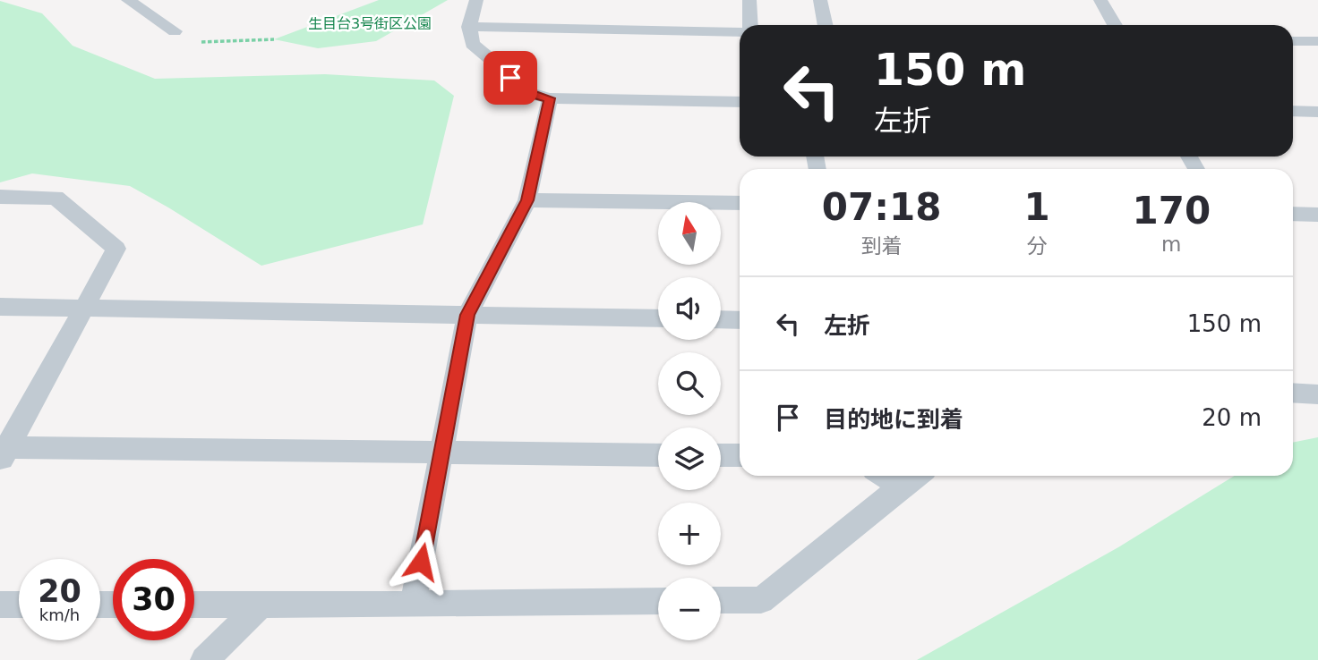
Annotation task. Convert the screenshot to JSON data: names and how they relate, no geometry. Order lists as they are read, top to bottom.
{
  "parks": ["生目台3号街区公園"],
  "north": "top",
  "page": {
    "turn": ["150 m", "左折"],
    "eta": [
      "07:18",
      "到着",
      "1",
      "分",
      "170",
      "m"
    ],
    "map_buttons": ["+", "−"],
    "list": [
      {
        "name": "左折",
        "value": "150 m"
      },
      {
        "name": "目的地に到着",
        "value": "20 m"
      }
    ],
    "speed": "20 km/h",
    "limit": "30"
  }
}
